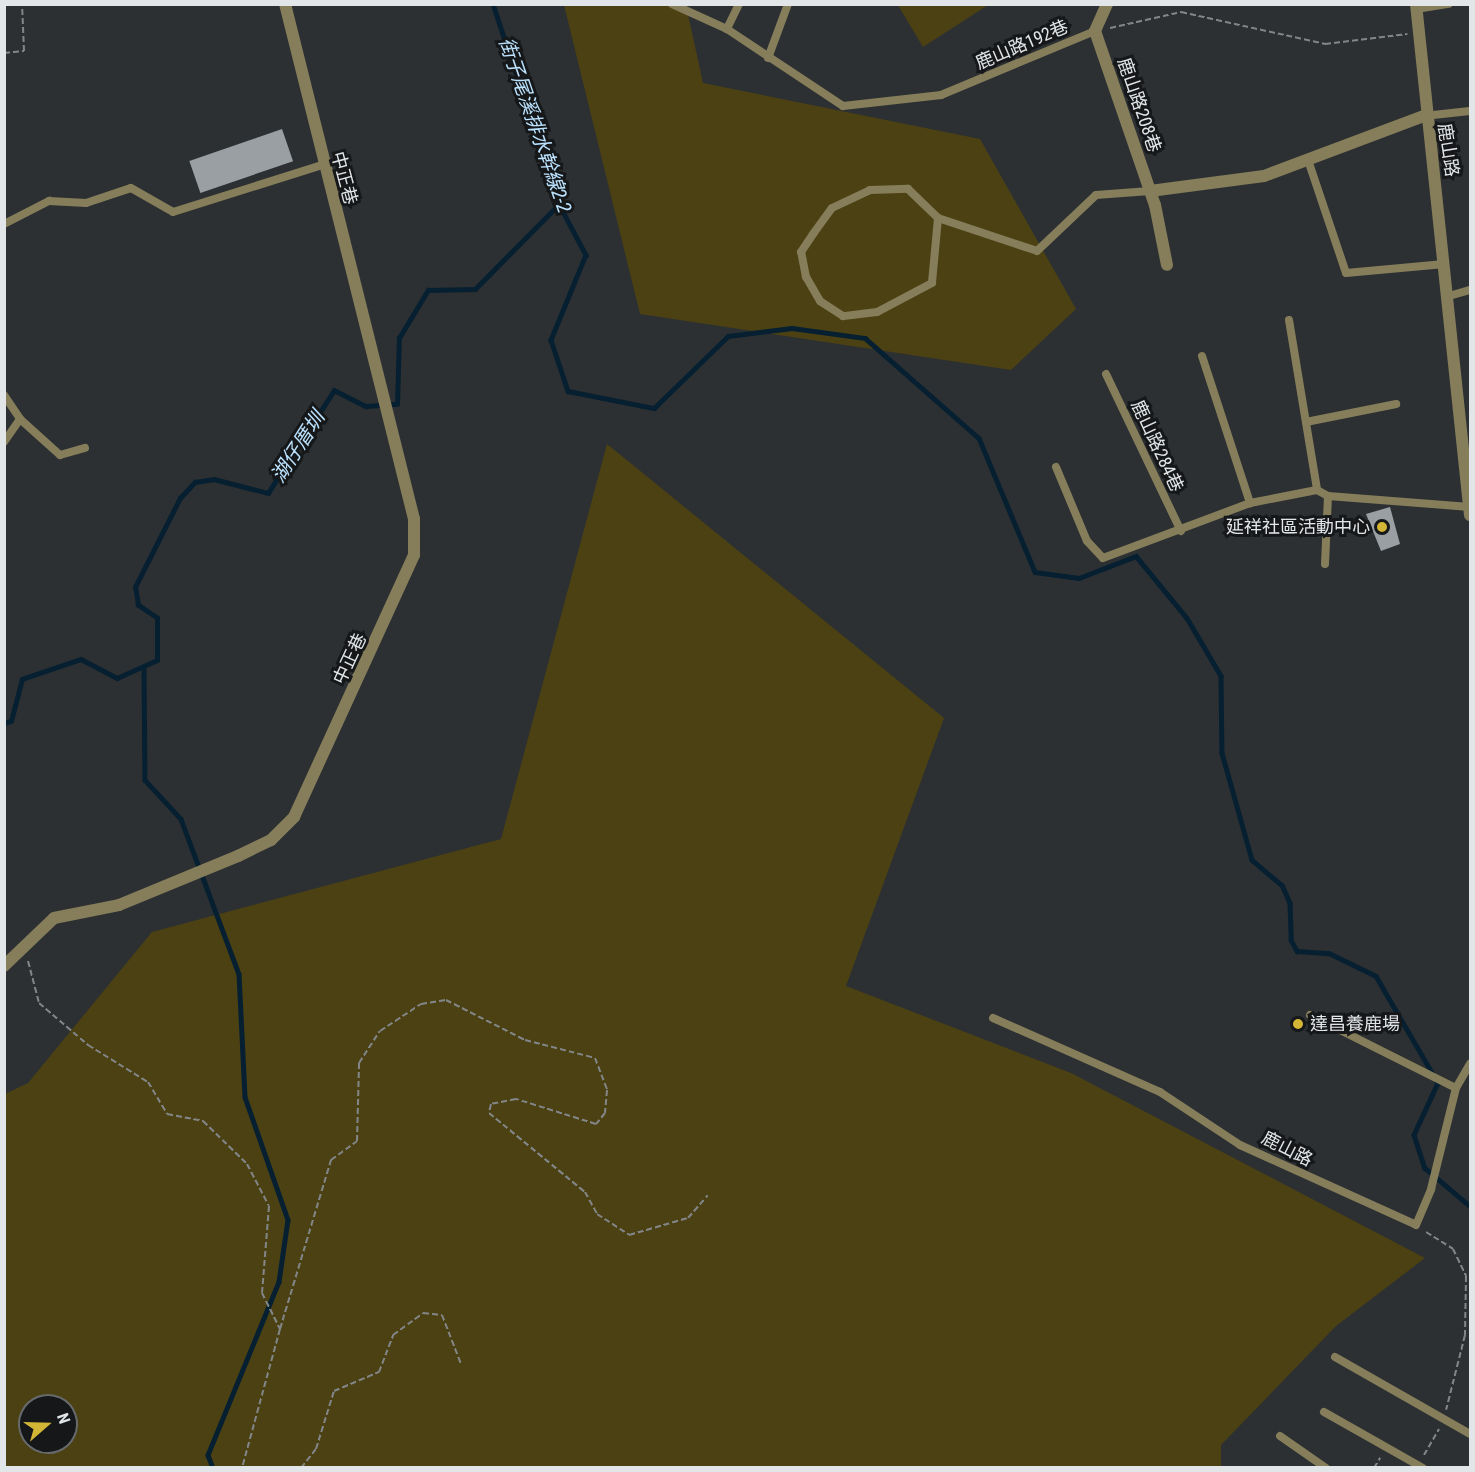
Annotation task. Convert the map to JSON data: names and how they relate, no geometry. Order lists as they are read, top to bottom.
{
  "streets": {
    "street": ["鹿山路208巷", "鹿山路", "中正巷"],
    "lane": ["鹿山路192巷", "鹿山路284巷"]
  },
  "crossings": [
    ["鹿山路192巷", "鹿山路208巷"],
    ["鹿山路192巷", "鹿山路"]
  ],
  "water": ["街子尾溪排水幹線2-2", "湖仔厝圳"],
  "places": ["延祥社區活動中心", "達昌養鹿場"],
  "north": "right"
}
